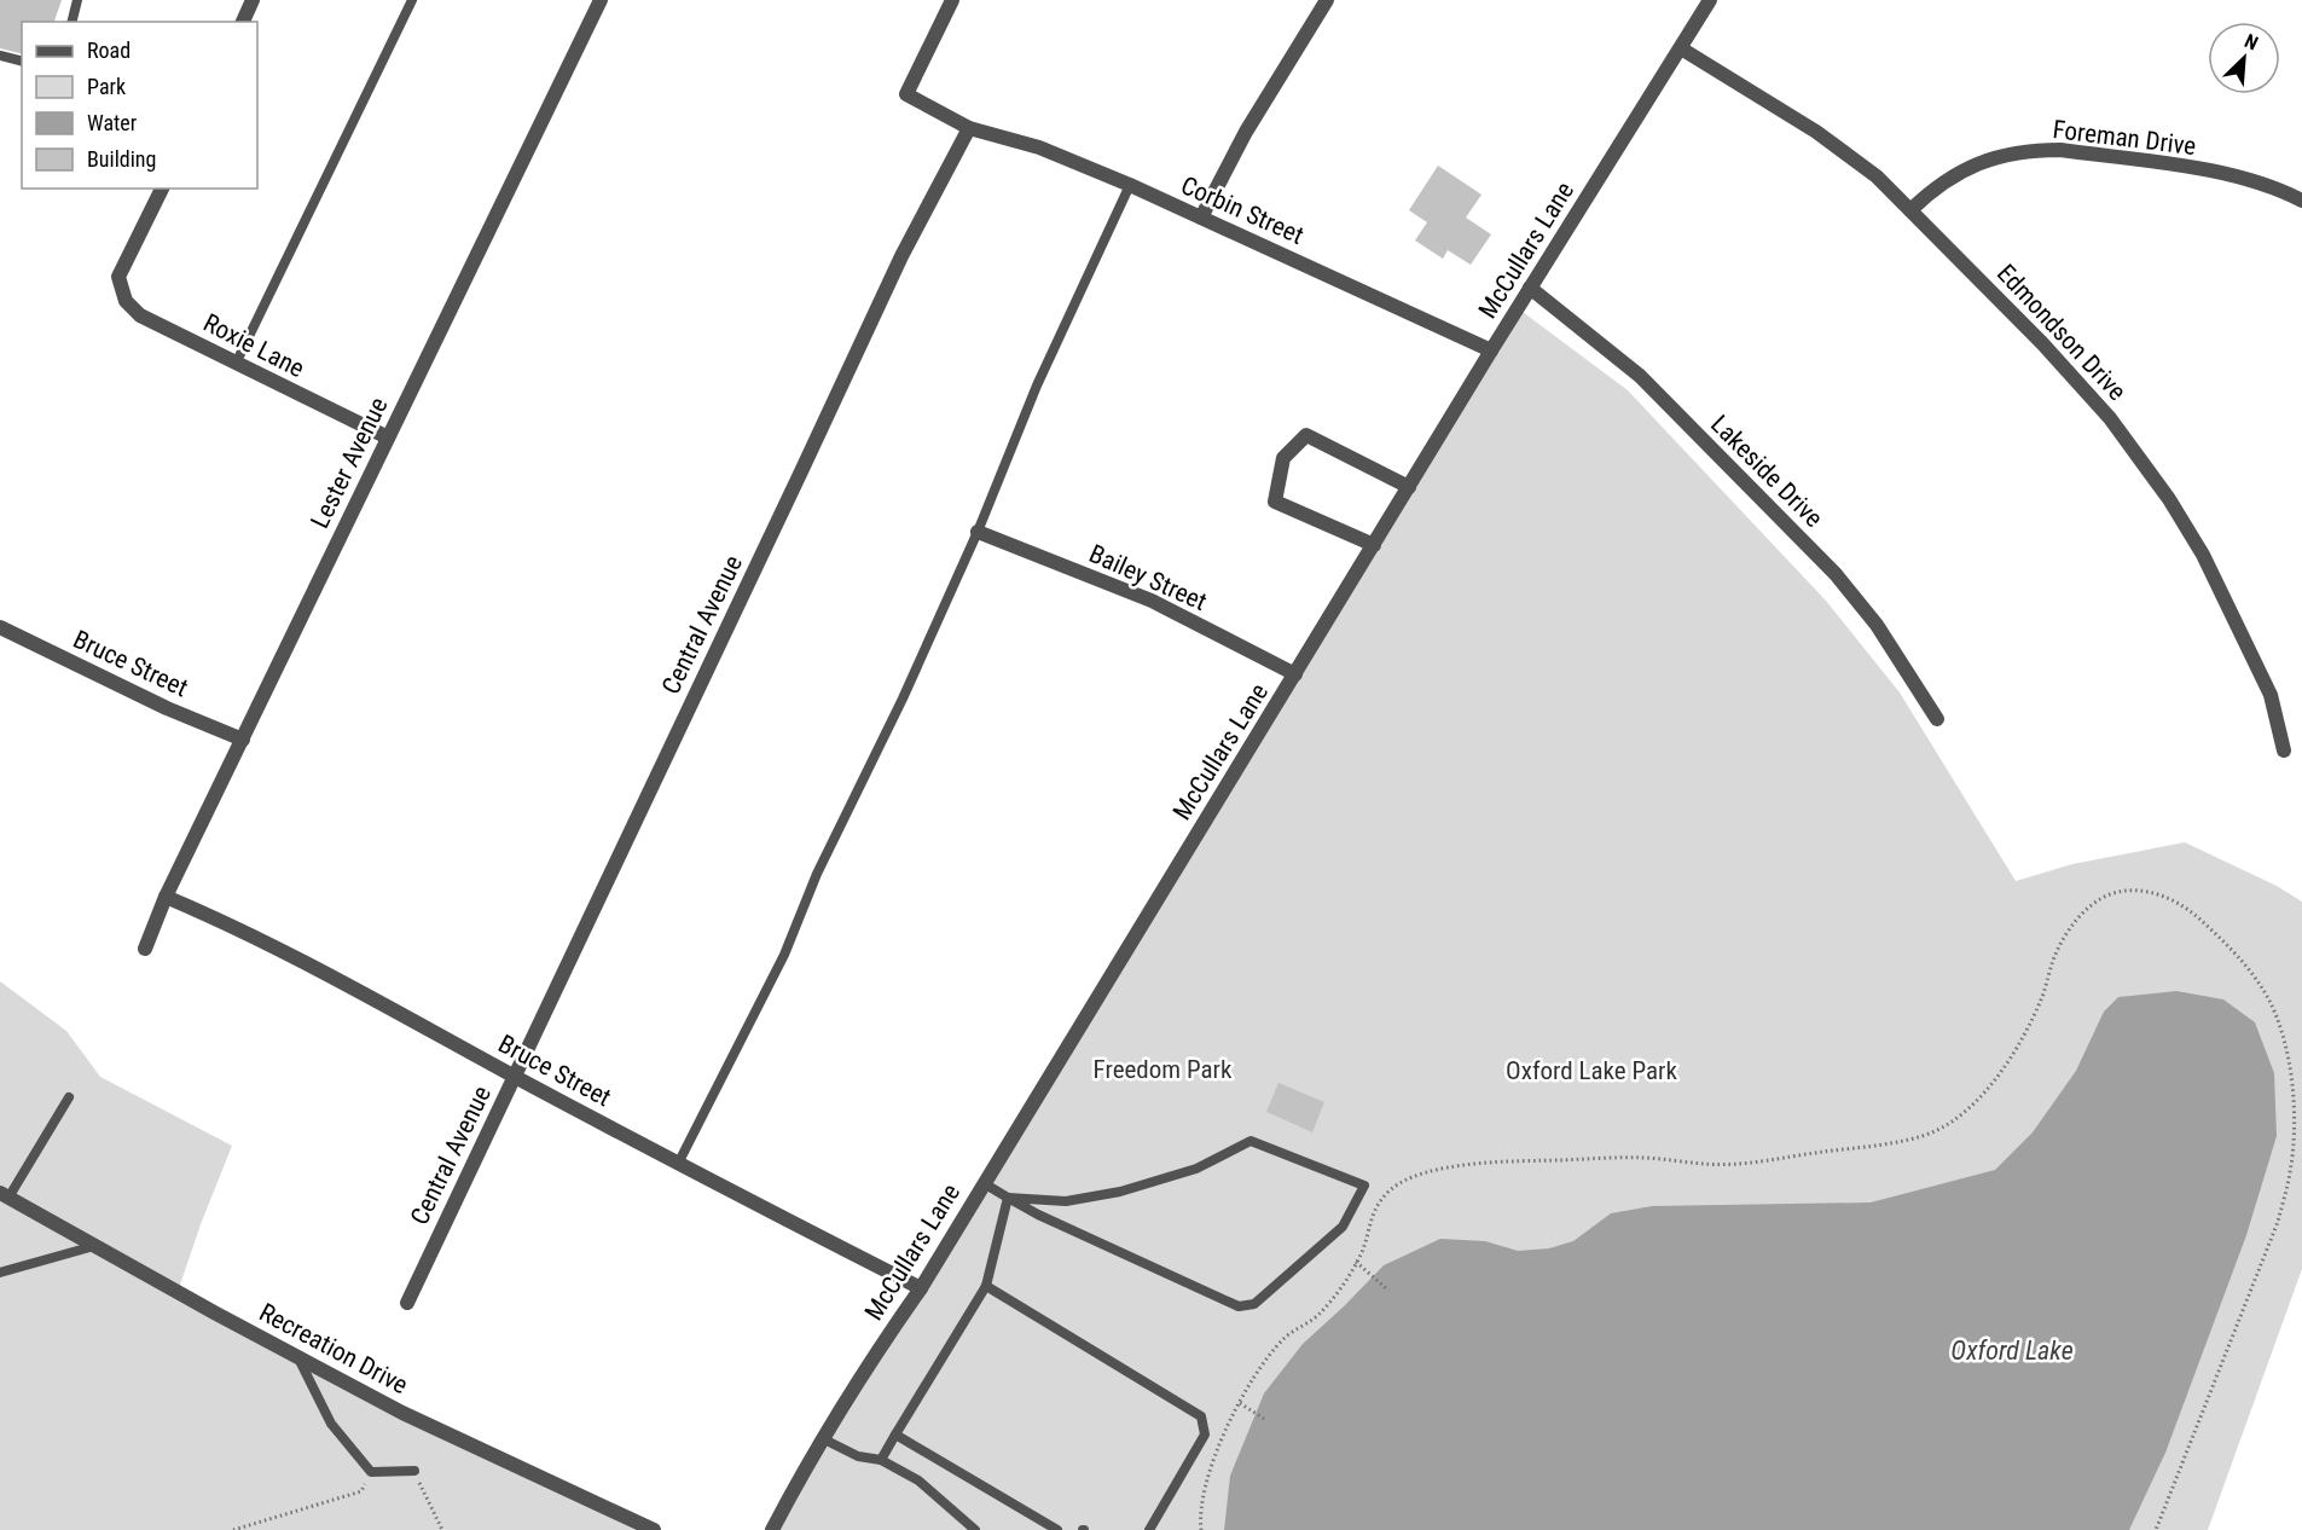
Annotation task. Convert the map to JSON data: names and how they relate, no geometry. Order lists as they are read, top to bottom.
{
  "streets": {
    "street": [
      "Foreman Drive",
      "Corbin Street",
      "McCullars Lane",
      "Edmondson Drive",
      "Roxie Lane",
      "Lester Avenue",
      "Lakeside Drive",
      "Bailey Street",
      "Central Avenue",
      "Bruce Street",
      "Recreation Drive"
    ]
  },
  "crossings": [
    ["Foreman Drive", "Edmondson Drive"],
    ["Corbin Street", "McCullars Lane"],
    ["Corbin Street", "Central Avenue"],
    ["McCullars Lane", "Edmondson Drive"],
    ["McCullars Lane", "Lakeside Drive"],
    ["McCullars Lane", "Bailey Street"],
    ["McCullars Lane", "Bruce Street"],
    ["Roxie Lane", "Lester Avenue"],
    ["Lester Avenue", "Bruce Street"],
    ["Central Avenue", "Bruce Street"]
  ],
  "water": ["Oxford Lake"],
  "parks": ["Freedom Park", "Oxford Lake Park"],
  "legend": [
    "Road",
    "Park",
    "Water",
    "Building"
  ],
  "north": "top right"
}
